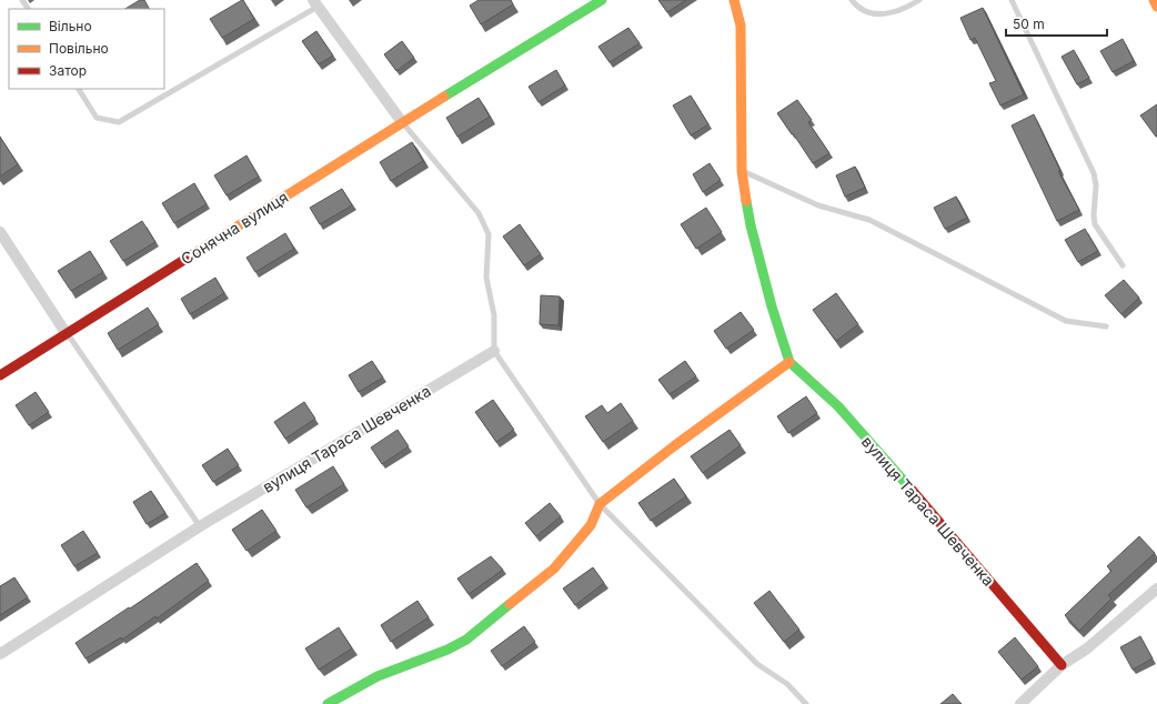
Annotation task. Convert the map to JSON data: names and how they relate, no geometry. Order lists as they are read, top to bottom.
{
  "streets": {
    "street": ["Сонячна вулиця", "вулиця Тараса Шевченка"]
  },
  "legend": ["Вільно", "Повільно", "Затор"],
  "scale_bar": "50 m"
}
